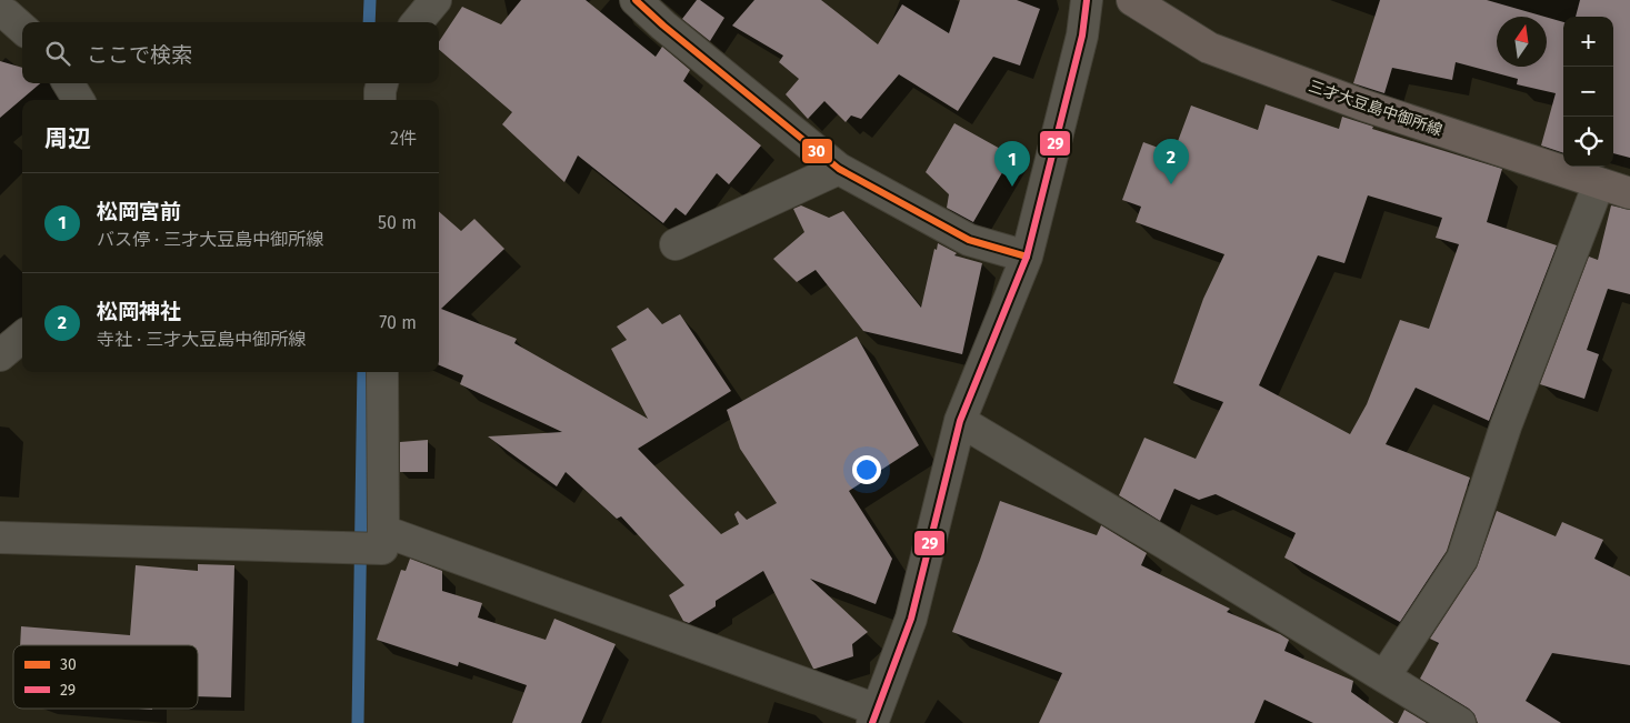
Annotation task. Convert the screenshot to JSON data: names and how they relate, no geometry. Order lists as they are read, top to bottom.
{
  "streets": {
    "main road": ["三才大豆島中御所線"]
  },
  "lines": ["transit line 30", "transit line 29"],
  "legend": ["30", "29"],
  "north": "top",
  "page": {
    "map_buttons": ["+", "−"],
    "search": "ここで検索",
    "heading": ["周辺", "2件"],
    "pins": ["2", "1"],
    "list": [
      {
        "mark": "1",
        "name": "松岡宮前",
        "note": "バス停 · 三才大豆島中御所線",
        "value": "50 m"
      },
      {
        "mark": "2",
        "name": "松岡神社",
        "note": "寺社 · 三才大豆島中御所線",
        "value": "70 m"
      }
    ]
  }
}
